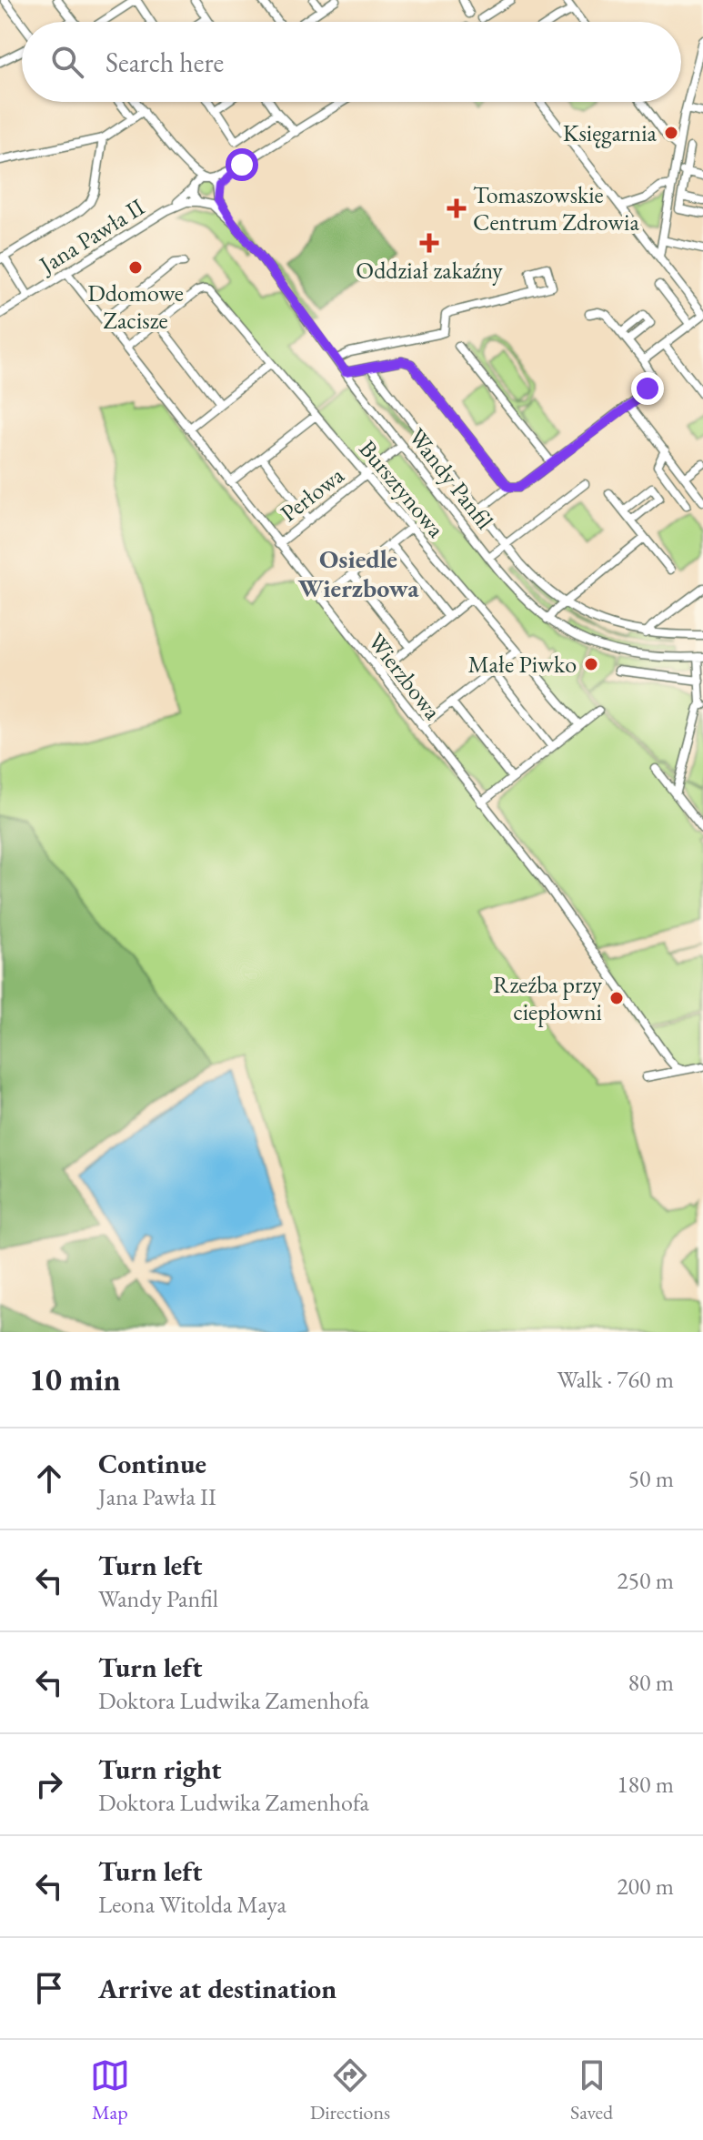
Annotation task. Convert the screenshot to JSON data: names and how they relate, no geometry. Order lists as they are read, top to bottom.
{
  "streets": {
    "street": [
      "Jana Pawła II",
      "Wandy Panfil",
      "Bursztynowa",
      "Perłowa",
      "Wierzbowa"
    ]
  },
  "crossings": [
    ["Jana Pawła II", "Wandy Panfil"],
    ["Jana Pawła II", "Wierzbowa"],
    ["Wandy Panfil", "Perłowa"],
    ["Bursztynowa", "Perłowa"],
    ["Perłowa", "Wierzbowa"]
  ],
  "districts": ["Osiedle Wierzbowa"],
  "places": {
    "other": [
      "Księgarnia",
      "Ddomowe Zacisze",
      "Małe Piwko",
      "Rzeźba przy ciepłowni"
    ],
    "health": ["Tomaszowskie Centrum Zdrowia", "Oddział zakaźny"]
  },
  "page": {
    "search": "Search here",
    "heading": ["10 min", "Walk · 760 m"],
    "list": [
      ["Continue", "Jana Pawła II", "50 m"],
      ["Turn left", "Wandy Panfil", "250 m"],
      ["Turn left", "Doktora Ludwika Zamenhofa", "80 m"],
      ["Turn right", "Doktora Ludwika Zamenhofa", "180 m"],
      ["Turn left", "Leona Witolda Maya", "200 m"],
      "Arrive at destination"
    ],
    "nav": ["Map", "Directions", "Saved"]
  }
}
